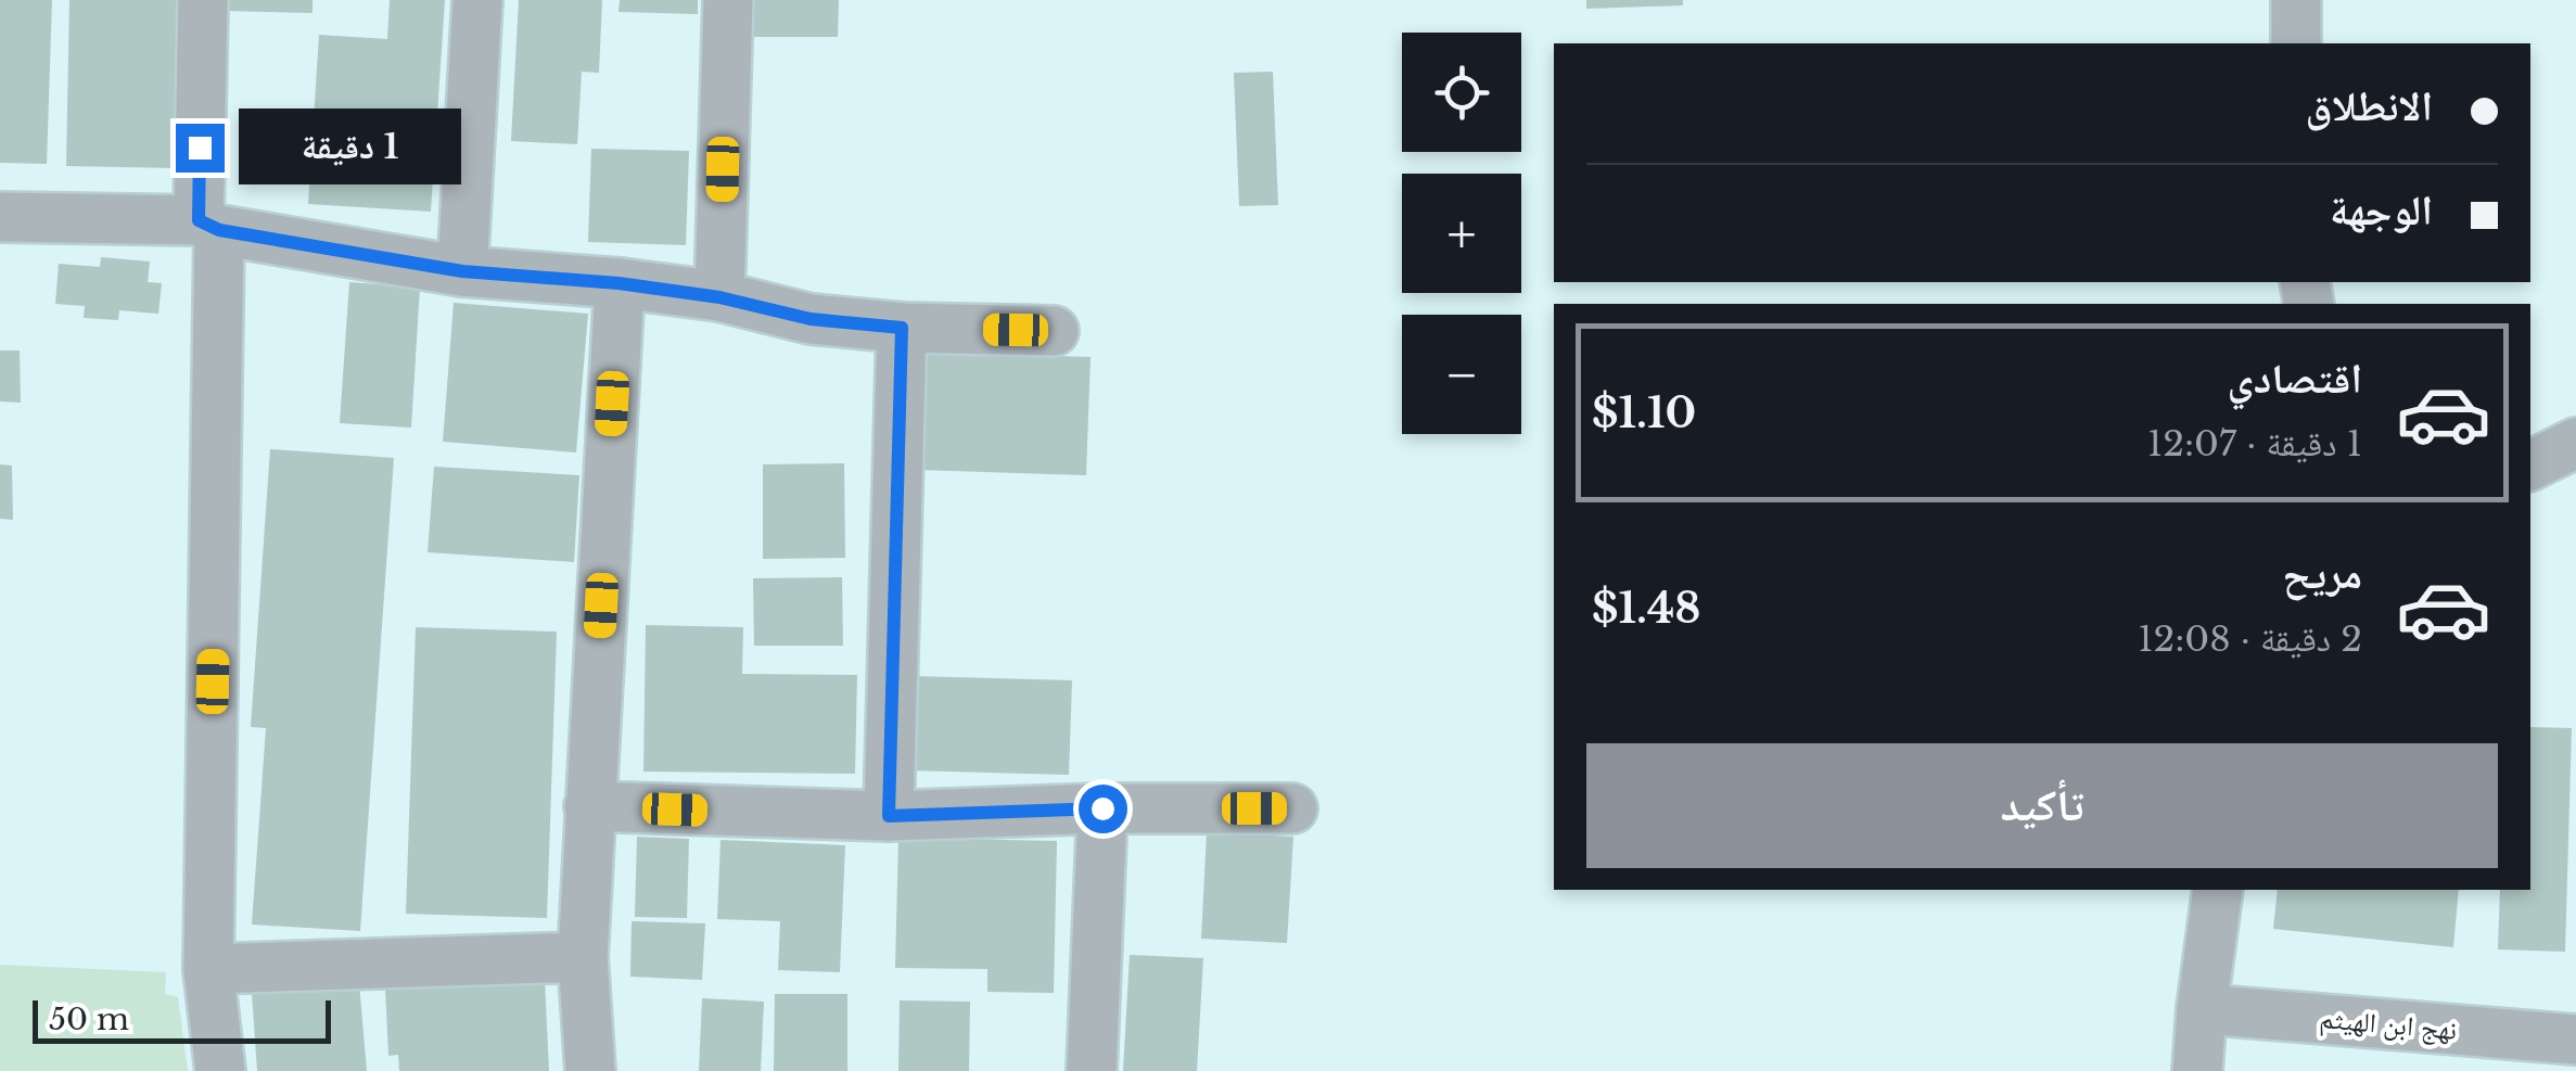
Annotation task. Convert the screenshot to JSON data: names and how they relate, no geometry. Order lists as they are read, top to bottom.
{
  "streets": {
    "street": ["نهج ابن الهيثم"]
  },
  "scale_bar": "50 m",
  "page": {
    "map_buttons": ["+", "−"],
    "banner": ["الانطلاق", "الوجهة"],
    "bubble": "1 دقيقة",
    "list": [
      {
        "name": "اقتصادي",
        "note": "1 دقيقة · 12:07",
        "value": "$1.10"
      },
      {
        "name": "مريح",
        "note": "2 دقيقة · 12:08",
        "value": "$1.48"
      }
    ],
    "buttons": "تأكيد",
    "scale": "50 m"
  }
}
